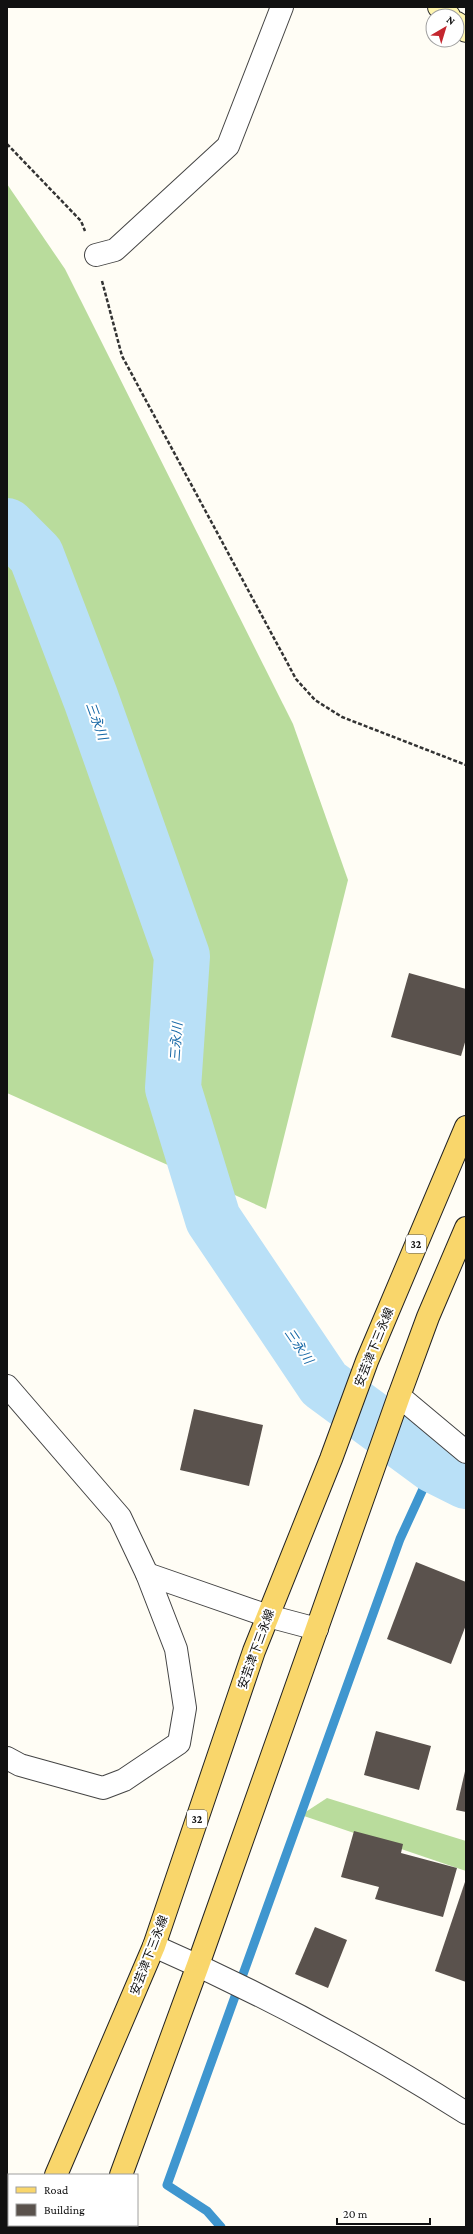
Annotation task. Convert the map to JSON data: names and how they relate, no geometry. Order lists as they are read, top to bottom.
{
  "streets": {
    "main road": ["32", "安芸津下三永線"]
  },
  "water": ["三永川"],
  "legend": ["Road", "Building"],
  "scale_bar": "20 m",
  "north": "top right"
}
